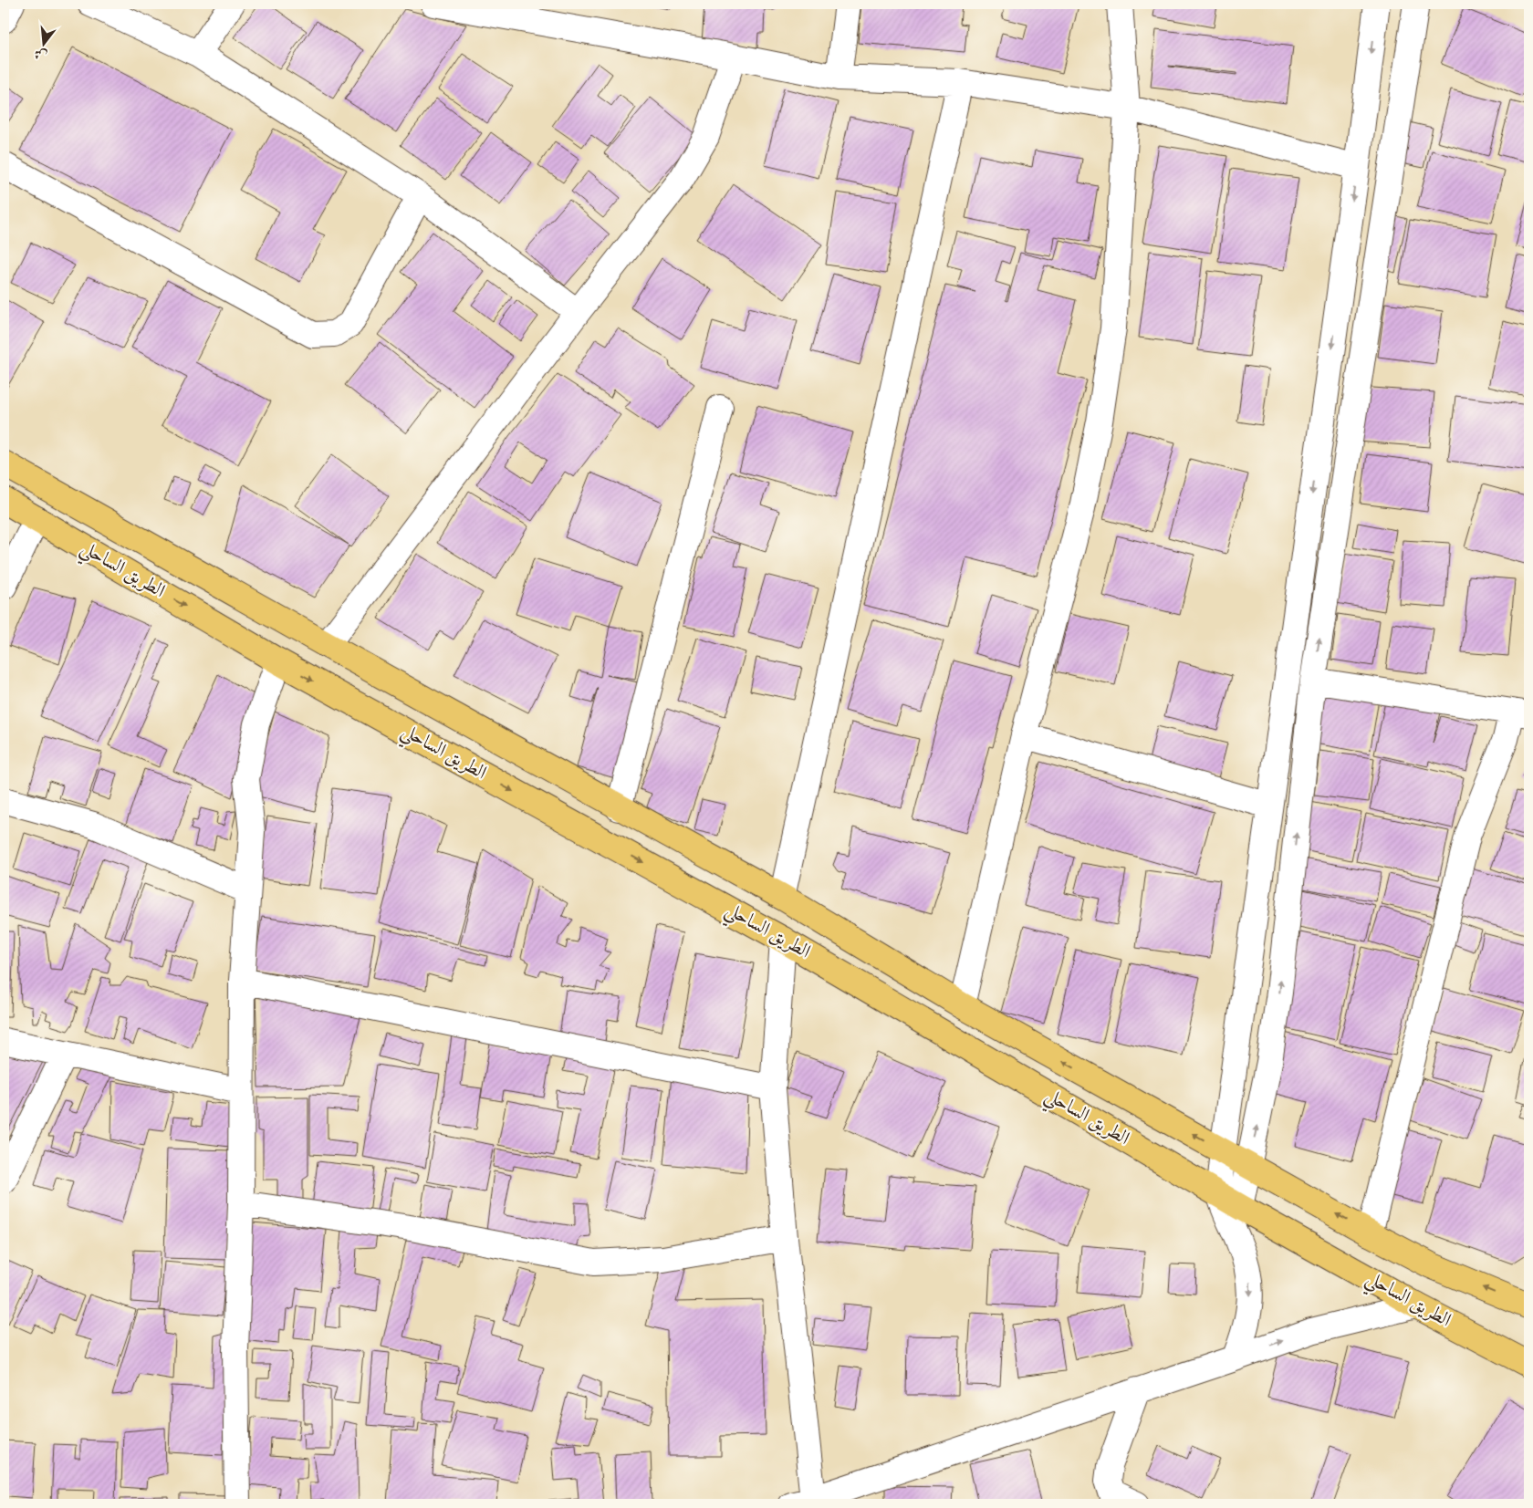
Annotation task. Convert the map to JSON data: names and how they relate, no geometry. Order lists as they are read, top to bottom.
{
  "streets": {
    "highway": ["الطريق الساحلي"]
  },
  "north": "bottom"
}
